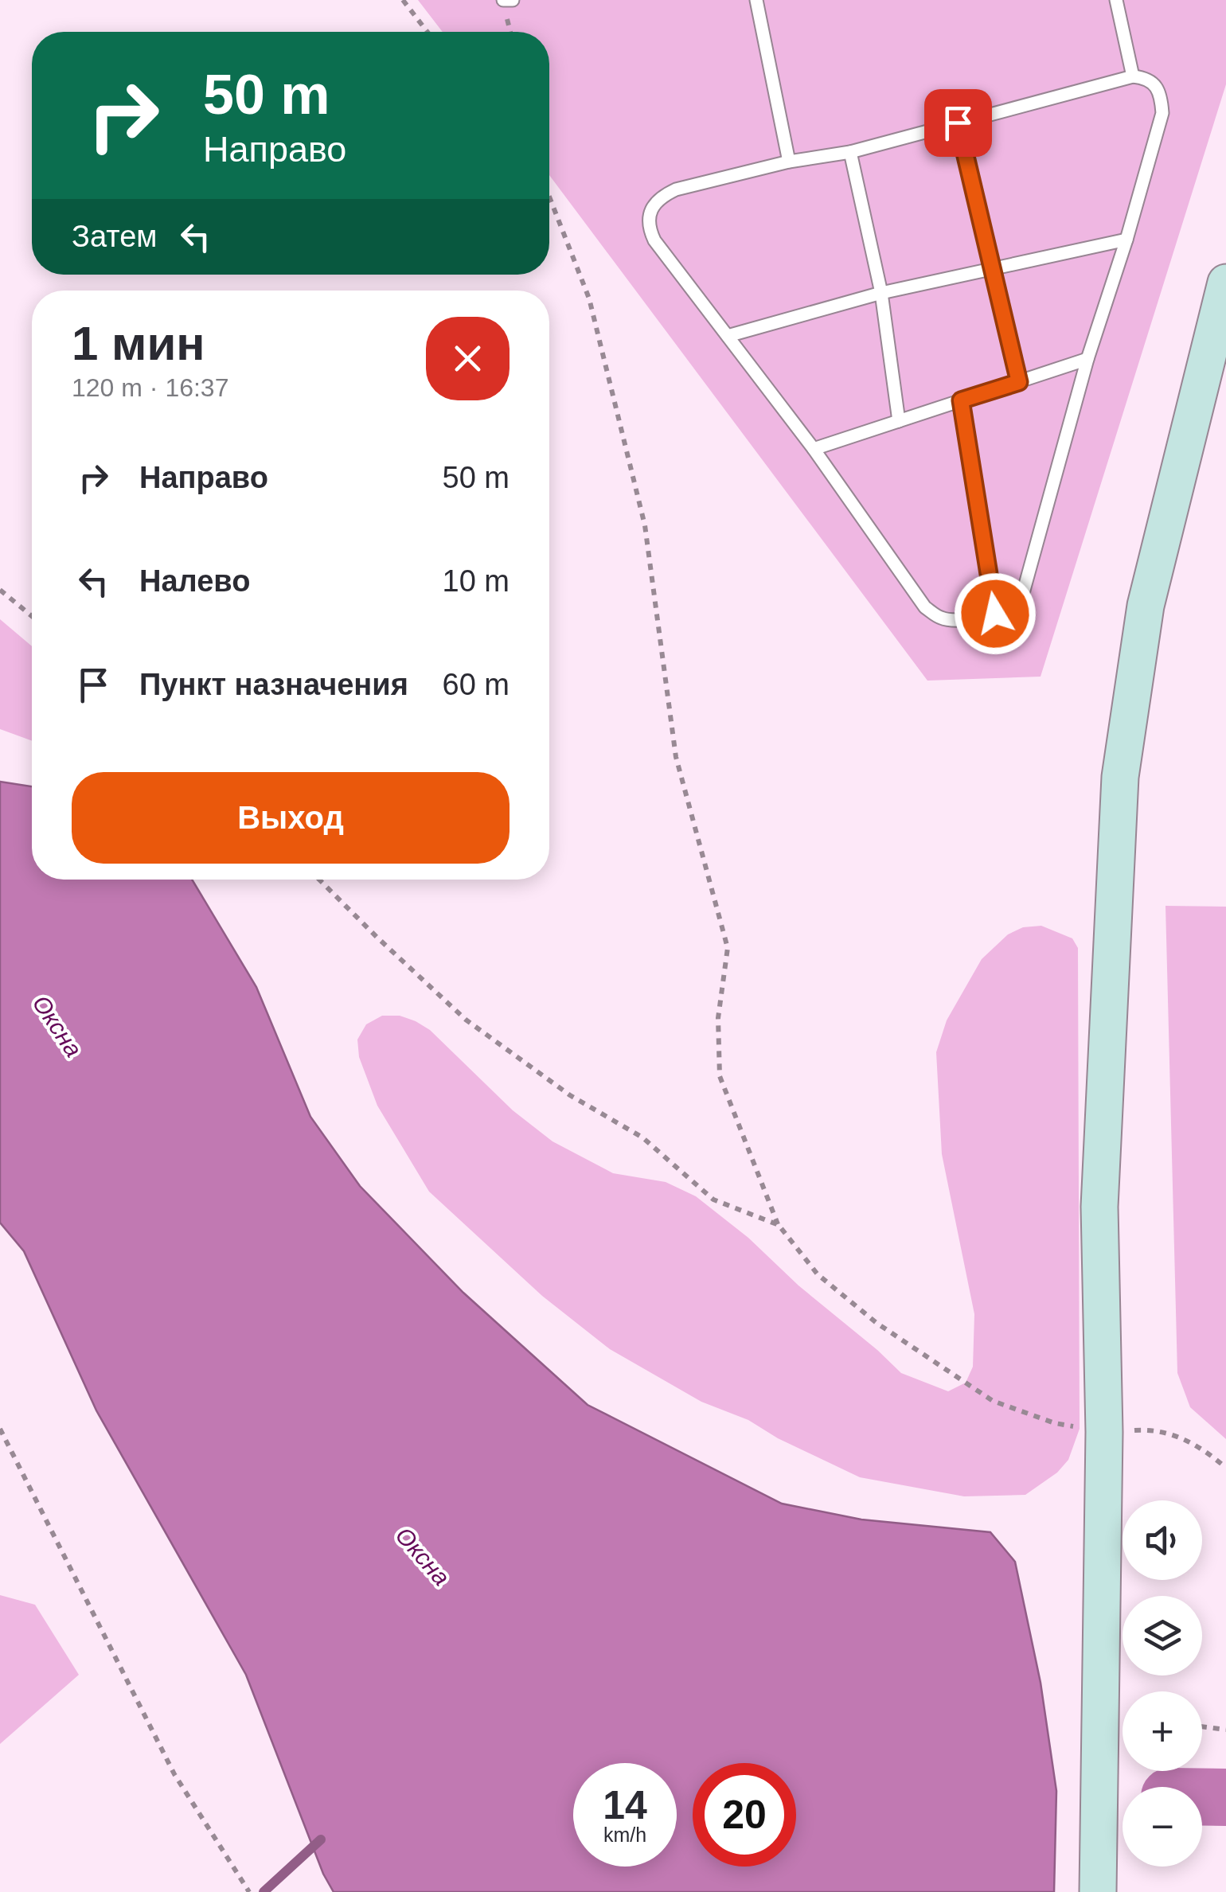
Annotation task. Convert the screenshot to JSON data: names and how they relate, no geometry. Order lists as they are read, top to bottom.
{
  "water": ["Оксна"],
  "page": {
    "turn": ["50 m", "Направо"],
    "then": "Затем",
    "heading": ["1 мин", "120 m · 16:37"],
    "list": [
      {
        "name": "Направо",
        "value": "50 m"
      },
      {
        "name": "Налево",
        "value": "10 m"
      },
      {
        "name": "Пункт назначения",
        "value": "60 m"
      }
    ],
    "buttons": "Выход",
    "map_buttons": ["+", "−"],
    "speed": "14 km/h",
    "limit": "20"
  }
}
